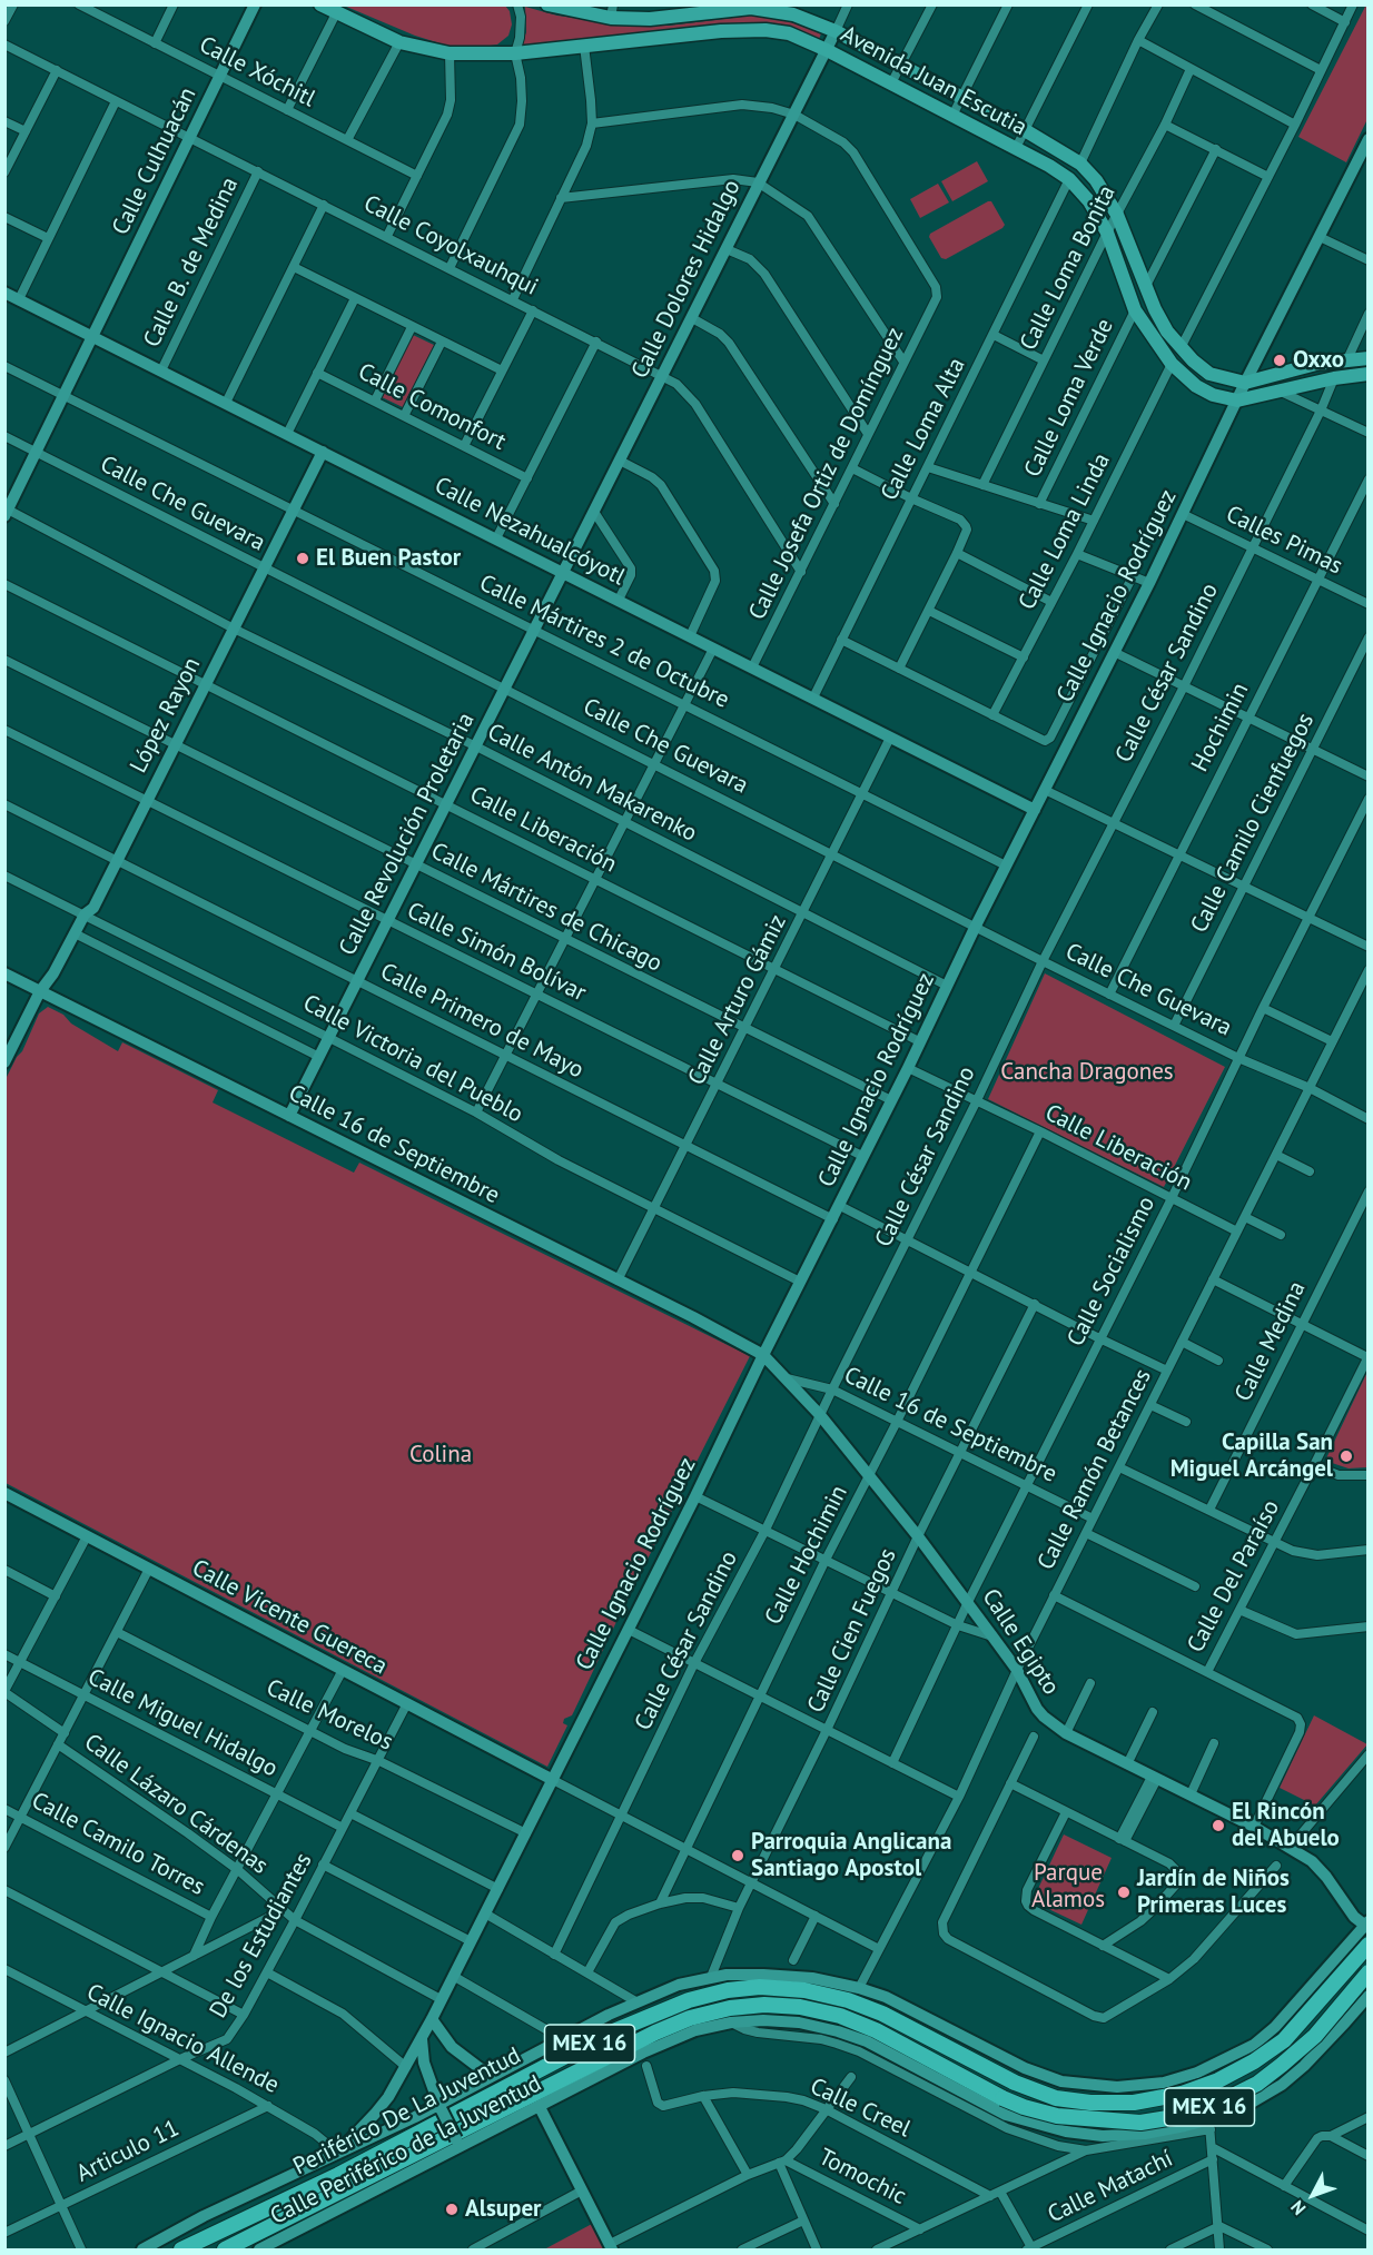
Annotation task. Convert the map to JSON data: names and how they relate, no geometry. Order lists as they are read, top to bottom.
{
  "streets": {
    "highway": ["MEX 16", "Periférico De La Juventud"],
    "main road": [
      "Avenida Juan Escutia",
      "Calle Culhuacán",
      "Calle Dolores Hidalgo",
      "Calle Nezahualcóyotl",
      "Calle Ignacio Rodríguez",
      "López Rayon",
      "Calle Revolución Proletaria",
      "Calle 16 de Septiembre",
      "Calle Vicente Guereca",
      "Calle Egipto",
      "Calle Periférico de la Juventud"
    ],
    "street": [
      "Calle Xóchitl",
      "Calle Coyolxauhqui",
      "Calle B. de Medina",
      "Calle Loma Bonita",
      "Calle Loma Verde",
      "Calle Comonfort",
      "Calle Loma Alta",
      "Calle Josefa Ortiz de Domínguez",
      "Calle Che Guevara",
      "Calle Loma Linda",
      "Calles Pimas",
      "Calle Mártires 2 de Octubre",
      "Calle César Sandino",
      "Hochimin",
      "Calle Antón Makarenko",
      "Calle Camilo Cienfuegos",
      "Calle Liberación",
      "Calle Mártires de Chicago",
      "Calle Simón Bolívar",
      "Calle Arturo Gámiz",
      "Calle Primero de Mayo",
      "Calle Victoria del Pueblo",
      "Calle Socialismo",
      "Calle Medina",
      "Calle Ramón Betances",
      "Calle Hochimin",
      "Calle Del Paraíso",
      "Calle Cien Fuegos",
      "Calle Morelos",
      "Calle Miguel Hidalgo",
      "Calle Lázaro Cárdenas",
      "Calle Camilo Torres",
      "De los Estudiantes",
      "Calle Ignacio Allende",
      "Calle Creel",
      "Articulo 11",
      "Tomochic",
      "Calle Matachí"
    ]
  },
  "crossings": [
    ["Calle Xóchitl", "Calle Culhuacán"],
    ["Avenida Juan Escutia", "Calle Loma Bonita"],
    ["Avenida Juan Escutia", "Calle Dolores Hidalgo"],
    ["Avenida Juan Escutia", "Calle Loma Verde"],
    ["Avenida Juan Escutia", "Calle Loma Alta"],
    ["Avenida Juan Escutia", "Calle Loma Linda"],
    ["Avenida Juan Escutia", "Calle Ignacio Rodríguez"],
    ["Avenida Juan Escutia", "Calle César Sandino"],
    ["Calle Culhuacán", "Calle Coyolxauhqui"],
    ["Calle Culhuacán", "Calle Che Guevara"],
    ["Calle Culhuacán", "Calle Nezahualcóyotl"],
    ["Calle Culhuacán", "Calle Mártires 2 de Octubre"],
    ["Calle Culhuacán", "Calle Antón Makarenko"],
    ["Calle Coyolxauhqui", "Calle B. de Medina"],
    ["Calle Coyolxauhqui", "Calle Dolores Hidalgo"],
    ["Calle Coyolxauhqui", "Calle Josefa Ortiz de Domínguez"],
    ["Calle B. de Medina", "Calle Nezahualcóyotl"],
    ["Calle Dolores Hidalgo", "Calle Josefa Ortiz de Domínguez"],
    ["Calle Dolores Hidalgo", "Calle Nezahualcóyotl"],
    ["Calle Dolores Hidalgo", "Calle Revolución Proletaria"],
    ["Calle Loma Alta", "Calle Nezahualcóyotl"],
    ["Calle Josefa Ortiz de Domínguez", "Calle Nezahualcóyotl"],
    ["Calle Che Guevara", "Calle Ignacio Rodríguez"],
    ["Calle Che Guevara", "Calle César Sandino"],
    ["Calle Che Guevara", "López Rayon"],
    ["Calle Che Guevara", "Hochimin"],
    ["Calle Che Guevara", "Calle Camilo Cienfuegos"],
    ["Calle Che Guevara", "Calle Revolución Proletaria"],
    ["Calle Che Guevara", "Calle Arturo Gámiz"],
    ["Calle Che Guevara", "Calle Socialismo"],
    ["Calle Che Guevara", "Calle Ramón Betances"],
    ["Calle Nezahualcóyotl", "Calle Ignacio Rodríguez"],
    ["Calle Nezahualcóyotl", "López Rayon"],
    ["Calle Nezahualcóyotl", "Calle Revolución Proletaria"],
    ["Calle Nezahualcóyotl", "Calle Arturo Gámiz"],
    ["Calles Pimas", "Calle Ignacio Rodríguez"],
    ["Calles Pimas", "Calle César Sandino"],
    ["Calles Pimas", "Hochimin"],
    ["Calle Ignacio Rodríguez", "Calle Mártires 2 de Octubre"],
    ["Calle Ignacio Rodríguez", "Calle Antón Makarenko"],
    ["Calle Ignacio Rodríguez", "Calle Liberación"],
    ["Calle Ignacio Rodríguez", "Calle Mártires de Chicago"],
    ["Calle Ignacio Rodríguez", "Calle Simón Bolívar"],
    ["Calle Ignacio Rodríguez", "Calle Primero de Mayo"],
    ["Calle Ignacio Rodríguez", "Calle Victoria del Pueblo"],
    ["Calle Ignacio Rodríguez", "Calle 16 de Septiembre"],
    ["Calle Ignacio Rodríguez", "Calle Vicente Guereca"],
    ["Calle Ignacio Rodríguez", "Calle Egipto"],
    ["Calle Ignacio Rodríguez", "Calle Morelos"],
    ["Calle Ignacio Rodríguez", "Calle Lázaro Cárdenas"],
    ["Calle Ignacio Rodríguez", "Calle Ignacio Allende"],
    ["Calle Ignacio Rodríguez", "Calle Periférico de la Juventud"],
    ["Calle Mártires 2 de Octubre", "López Rayon"],
    ["Calle Mártires 2 de Octubre", "Calle Revolución Proletaria"],
    ["Calle Mártires 2 de Octubre", "Calle Arturo Gámiz"],
    ["Calle César Sandino", "Calle Liberación"],
    ["Calle César Sandino", "Calle 16 de Septiembre"],
    ["Calle César Sandino", "Calle Egipto"],
    ["López Rayon", "Calle Antón Makarenko"],
    ["López Rayon", "Calle Liberación"],
    ["López Rayon", "Calle Mártires de Chicago"],
    ["López Rayon", "Calle Simón Bolívar"],
    ["López Rayon", "Calle Primero de Mayo"],
    ["López Rayon", "Calle Victoria del Pueblo"],
    ["López Rayon", "Calle 16 de Septiembre"],
    ["Calle Antón Makarenko", "Calle Revolución Proletaria"],
    ["Calle Antón Makarenko", "Calle Arturo Gámiz"],
    ["Calle Liberación", "Calle Revolución Proletaria"],
    ["Calle Liberación", "Calle Arturo Gámiz"],
    ["Calle Liberación", "Calle Socialismo"],
    ["Calle Liberación", "Calle Ramón Betances"],
    ["Calle Liberación", "Calle Hochimin"],
    ["Calle Revolución Proletaria", "Calle Mártires de Chicago"],
    ["Calle Revolución Proletaria", "Calle Simón Bolívar"],
    ["Calle Revolución Proletaria", "Calle Primero de Mayo"],
    ["Calle Revolución Proletaria", "Calle Victoria del Pueblo"],
    ["Calle Revolución Proletaria", "Calle 16 de Septiembre"],
    ["Calle Mártires de Chicago", "Calle Arturo Gámiz"],
    ["Calle Simón Bolívar", "Calle Arturo Gámiz"],
    ["Calle Arturo Gámiz", "Calle Primero de Mayo"],
    ["Calle Arturo Gámiz", "Calle Victoria del Pueblo"],
    ["Calle Arturo Gámiz", "Calle 16 de Septiembre"],
    ["Calle 16 de Septiembre", "Calle Socialismo"],
    ["Calle 16 de Septiembre", "Calle Ramón Betances"],
    ["Calle 16 de Septiembre", "Calle Hochimin"],
    ["Calle 16 de Septiembre", "Calle Cien Fuegos"],
    ["Calle 16 de Septiembre", "Calle Egipto"],
    ["Calle Socialismo", "Calle Egipto"],
    ["Calle Ramón Betances", "Calle Egipto"],
    ["Calle Ramón Betances", "Calle Periférico de la Juventud"],
    ["Calle Hochimin", "Calle Egipto"],
    ["Calle Vicente Guereca", "De los Estudiantes"],
    ["Calle Cien Fuegos", "Calle Egipto"],
    ["Calle Cien Fuegos", "Calle Periférico de la Juventud"],
    ["Calle Egipto", "Calle Periférico de la Juventud"],
    ["Calle Morelos", "De los Estudiantes"],
    ["Calle Miguel Hidalgo", "De los Estudiantes"],
    ["Calle Lázaro Cárdenas", "De los Estudiantes"],
    ["De los Estudiantes", "Calle Ignacio Allende"],
    ["Calle Ignacio Allende", "Calle Periférico de la Juventud"],
    ["Calle Ignacio Allende", "Articulo 11"]
  ],
  "parks": ["Cancha Dragones", "Colina", "Parque Alamos"],
  "places": [
    "Oxxo",
    "El Buen Pastor",
    "Capilla San Miguel Arcángel",
    "El Rincón del Abuelo",
    "Parroquia Anglicana Santiago Apostol",
    "Jardín de Niños Primeras Luces",
    "Alsuper"
  ],
  "north": "bottom left"
}
